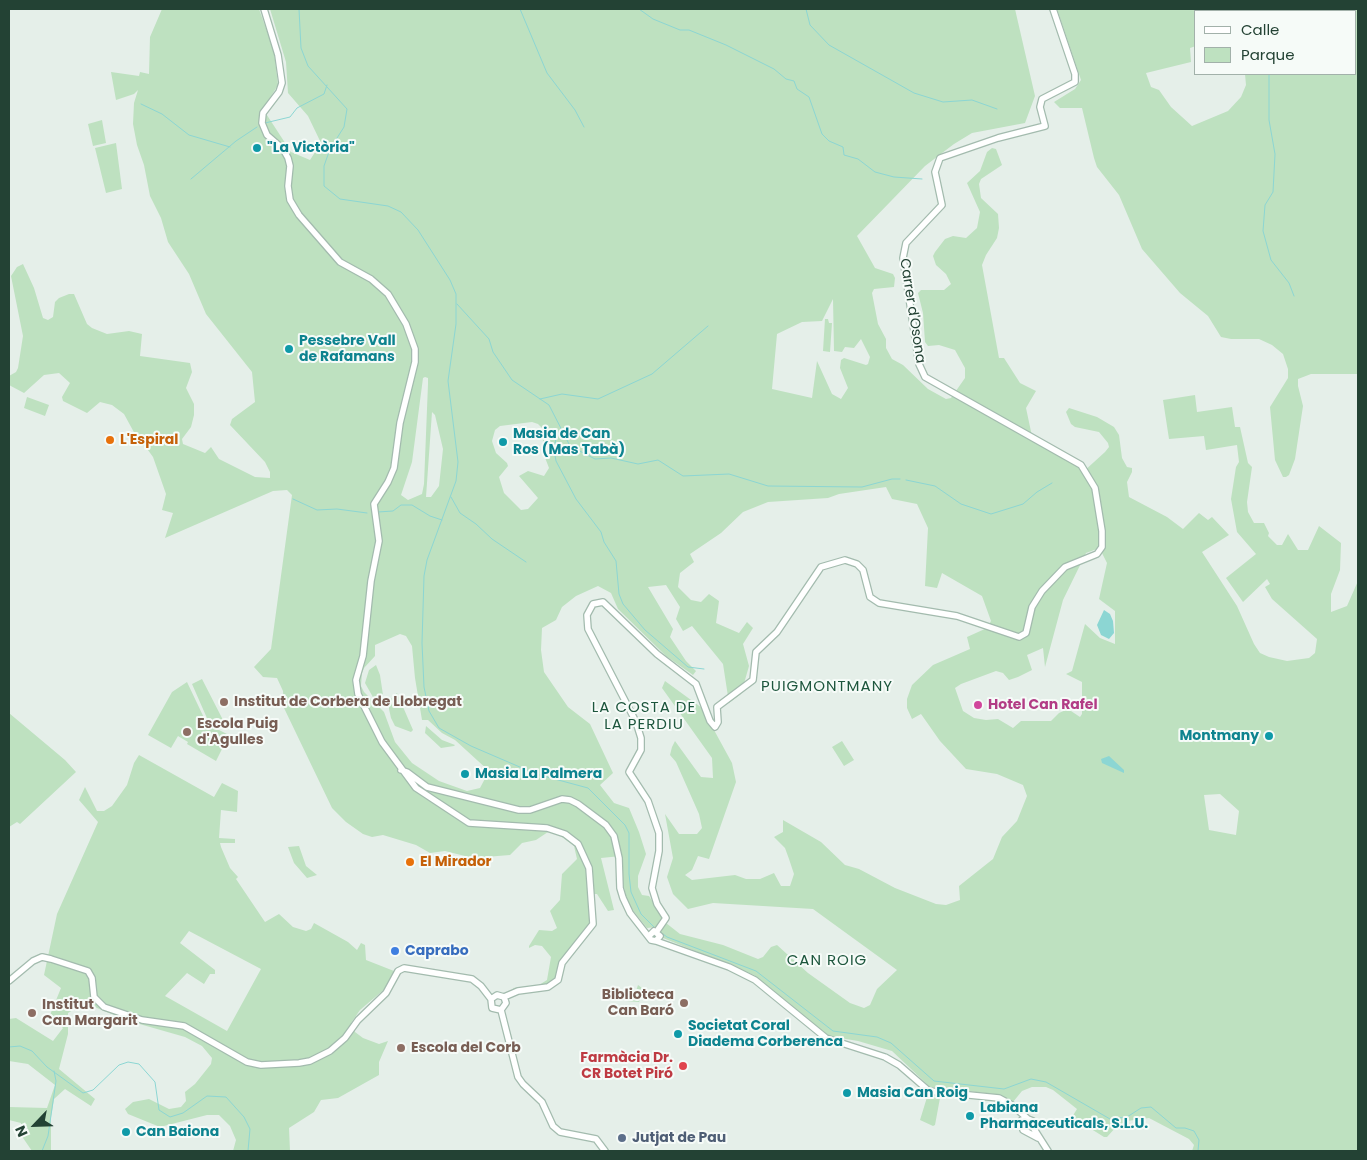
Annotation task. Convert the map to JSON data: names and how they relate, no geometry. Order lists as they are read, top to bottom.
{
  "streets": {
    "street": ["Carrer d'Osona"]
  },
  "districts": ["PUIGMONTMANY", "LA COSTA DE LA PERDIU", "CAN ROIG"],
  "places": [
    "\"La Victòria\"",
    "Pessebre Vall de Rafamans",
    "L'Espiral",
    "Masia de Can Ros (Mas Tabà)",
    "Institut de Corbera de Llobregat",
    "Hotel Can Rafel",
    "Escola Puig d'Agulles",
    "Montmany",
    "Masia La Palmera",
    "El Mirador",
    "Caprabo",
    "Biblioteca Can Baró",
    "Institut Can Margarit",
    "Societat Coral Diadema Corberenca",
    "Escola del Corb",
    "Farmàcia Dr. CR Botet Piró",
    "Masia Can Roig",
    "Labiana Pharmaceuticals, S.L.U.",
    "Can Baiona",
    "Jutjat de Pau"
  ],
  "legend": ["Calle", "Parque"],
  "north": "bottom left"
}
